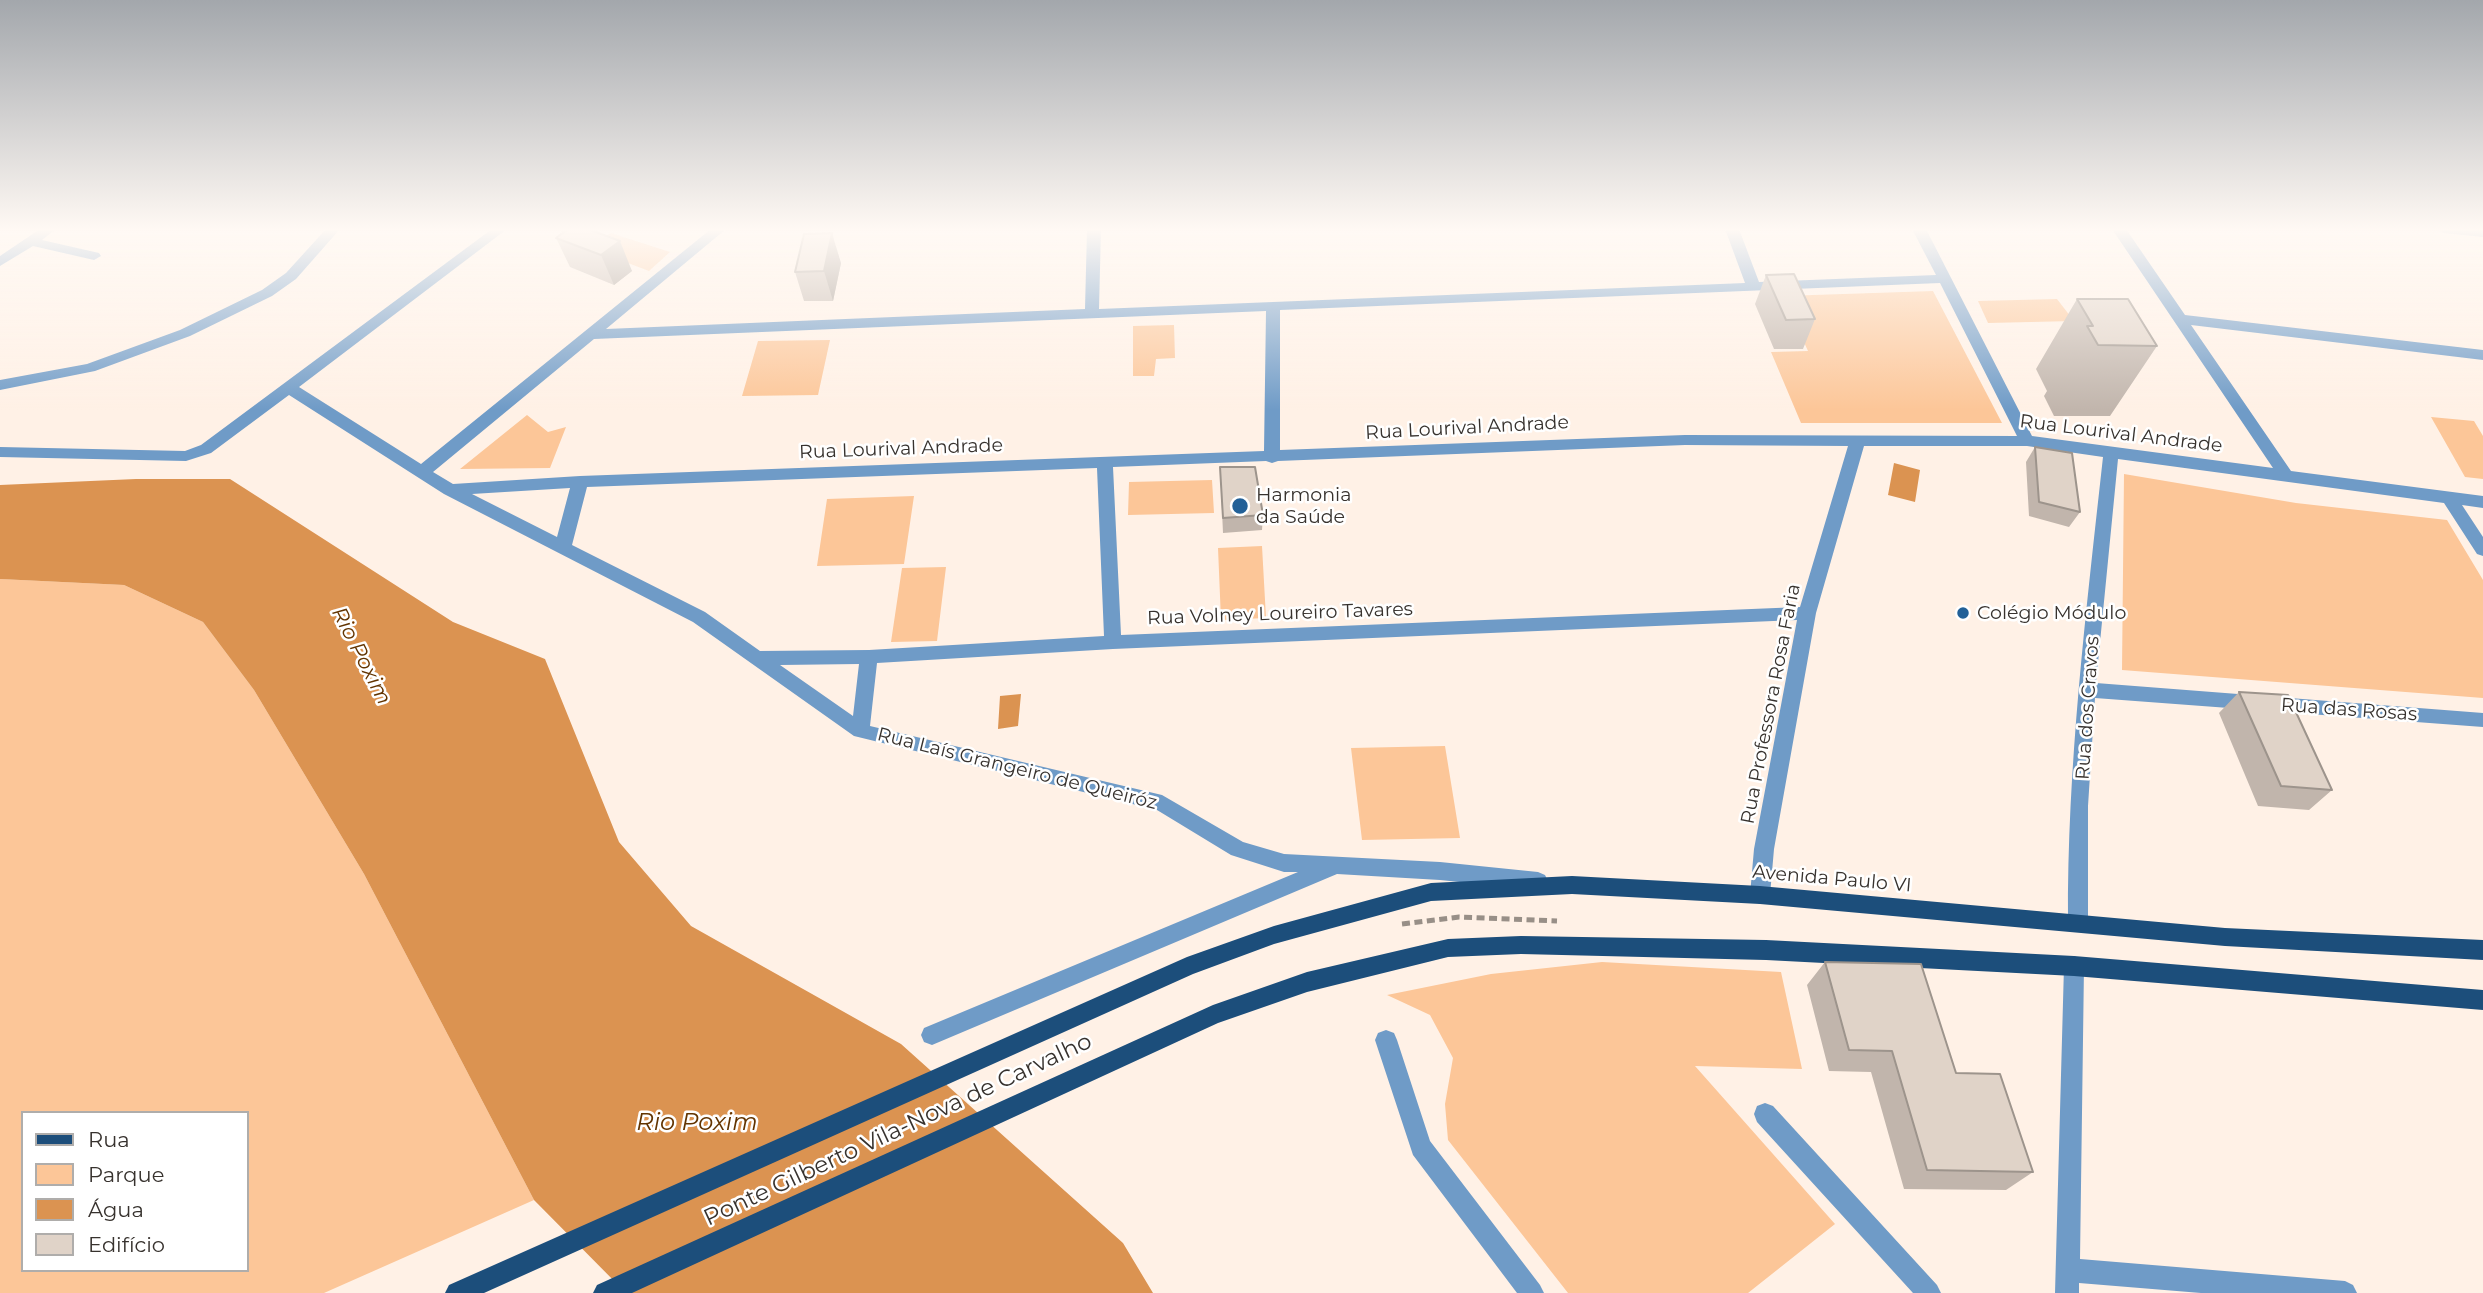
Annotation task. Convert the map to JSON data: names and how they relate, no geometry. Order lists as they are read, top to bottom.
{
  "streets": {
    "main road": ["Avenida Paulo VI", "Ponte Gilberto Vila-Nova de Carvalho"],
    "street": [
      "Rua Lourival Andrade",
      "Rua Volney Loureiro Tavares",
      "Rua Professora Rosa Faria",
      "Rua dos Cravos",
      "Rua das Rosas",
      "Rua Laís Grangeiro de Queiróz"
    ]
  },
  "crossings": [
    ["Rua Lourival Andrade", "Rua Professora Rosa Faria"],
    ["Rua Lourival Andrade", "Rua dos Cravos"],
    ["Rua Lourival Andrade", "Rua Laís Grangeiro de Queiróz"],
    ["Rua Volney Loureiro Tavares", "Rua Professora Rosa Faria"],
    ["Rua Volney Loureiro Tavares", "Rua Laís Grangeiro de Queiróz"],
    ["Rua Professora Rosa Faria", "Avenida Paulo VI"],
    ["Rua dos Cravos", "Rua das Rosas"],
    ["Rua dos Cravos", "Avenida Paulo VI"],
    ["Rua Laís Grangeiro de Queiróz", "Avenida Paulo VI"],
    ["Avenida Paulo VI", "Ponte Gilberto Vila-Nova de Carvalho"]
  ],
  "water": ["Rio Poxim"],
  "places": ["Harmonia da Saúde", "Colégio Módulo"],
  "legend": [
    "Rua",
    "Parque",
    "Água",
    "Edifício"
  ]
}
